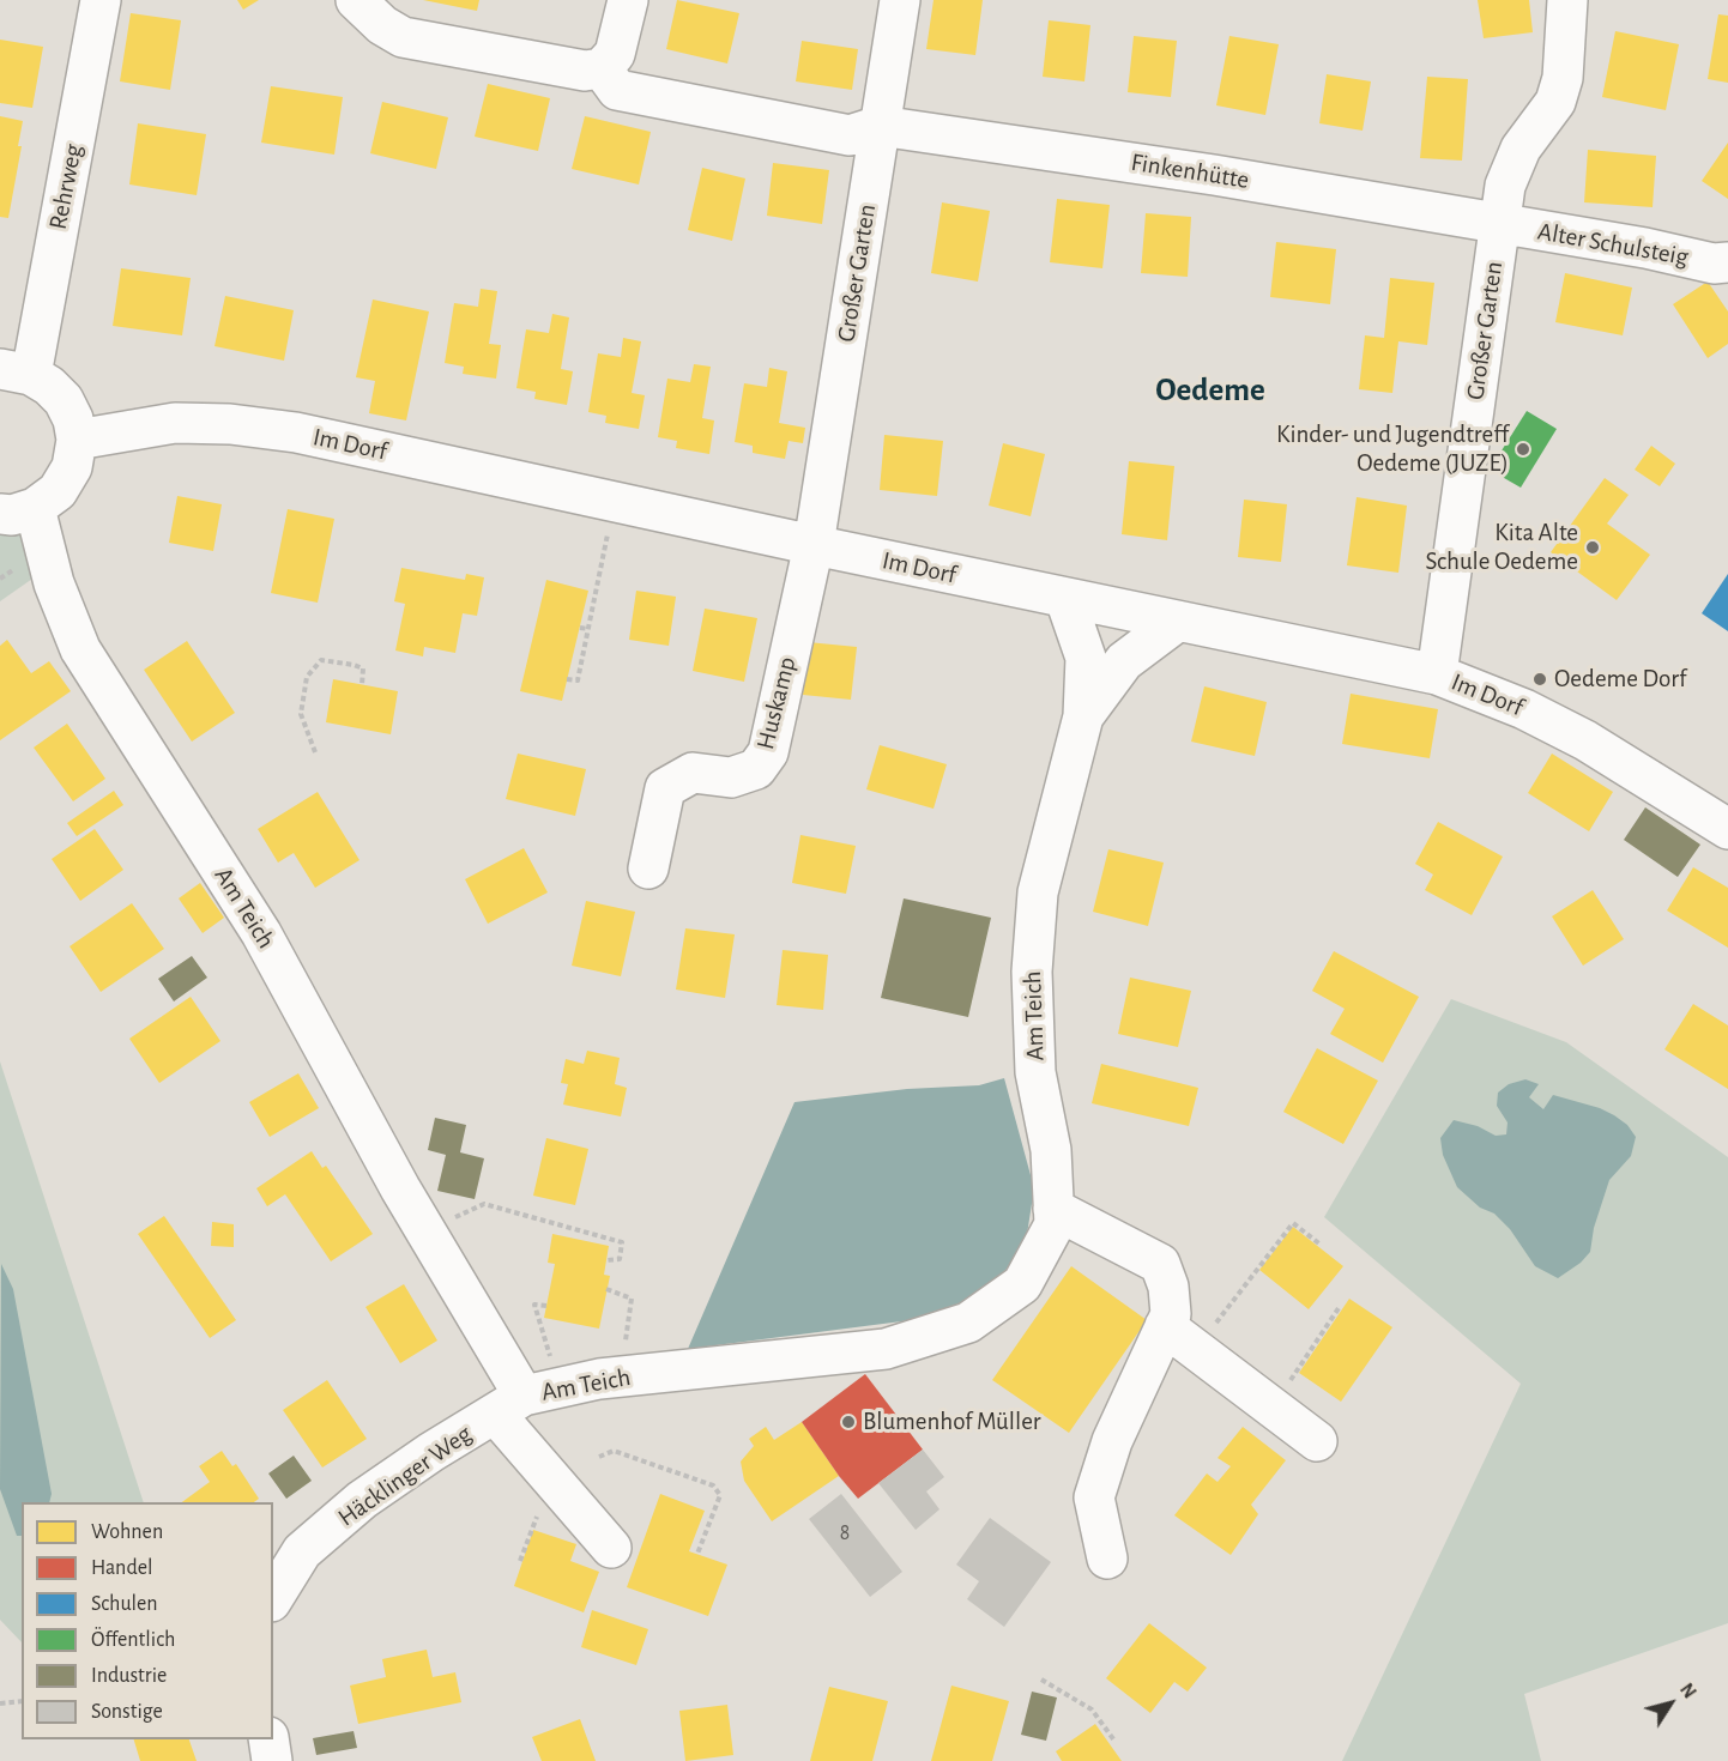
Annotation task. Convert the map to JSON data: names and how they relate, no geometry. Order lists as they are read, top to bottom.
{
  "streets": {
    "street": [
      "Finkenhütte",
      "Rehrweg",
      "Alter Schulsteig",
      "Großer Garten",
      "Im Dorf",
      "Huskamp",
      "Am Teich",
      "Häcklinger Weg"
    ]
  },
  "crossings": [
    ["Finkenhütte", "Alter Schulsteig"],
    ["Finkenhütte", "Großer Garten"],
    ["Alter Schulsteig", "Großer Garten"],
    ["Großer Garten", "Im Dorf"],
    ["Großer Garten", "Huskamp"],
    ["Im Dorf", "Huskamp"],
    ["Im Dorf", "Am Teich"],
    ["Am Teich", "Häcklinger Weg"]
  ],
  "districts": ["Oedeme"],
  "places": [
    "Kinder- und Jugendtreff Oedeme (JUZE)",
    "Kita Alte Schule Oedeme",
    "Oedeme Dorf",
    "Blumenhof Müller"
  ],
  "house_numbers": ["8"],
  "legend": [
    "Wohnen",
    "Handel",
    "Schulen",
    "Öffentlich",
    "Industrie",
    "Sonstige"
  ],
  "north": "top right"
}
